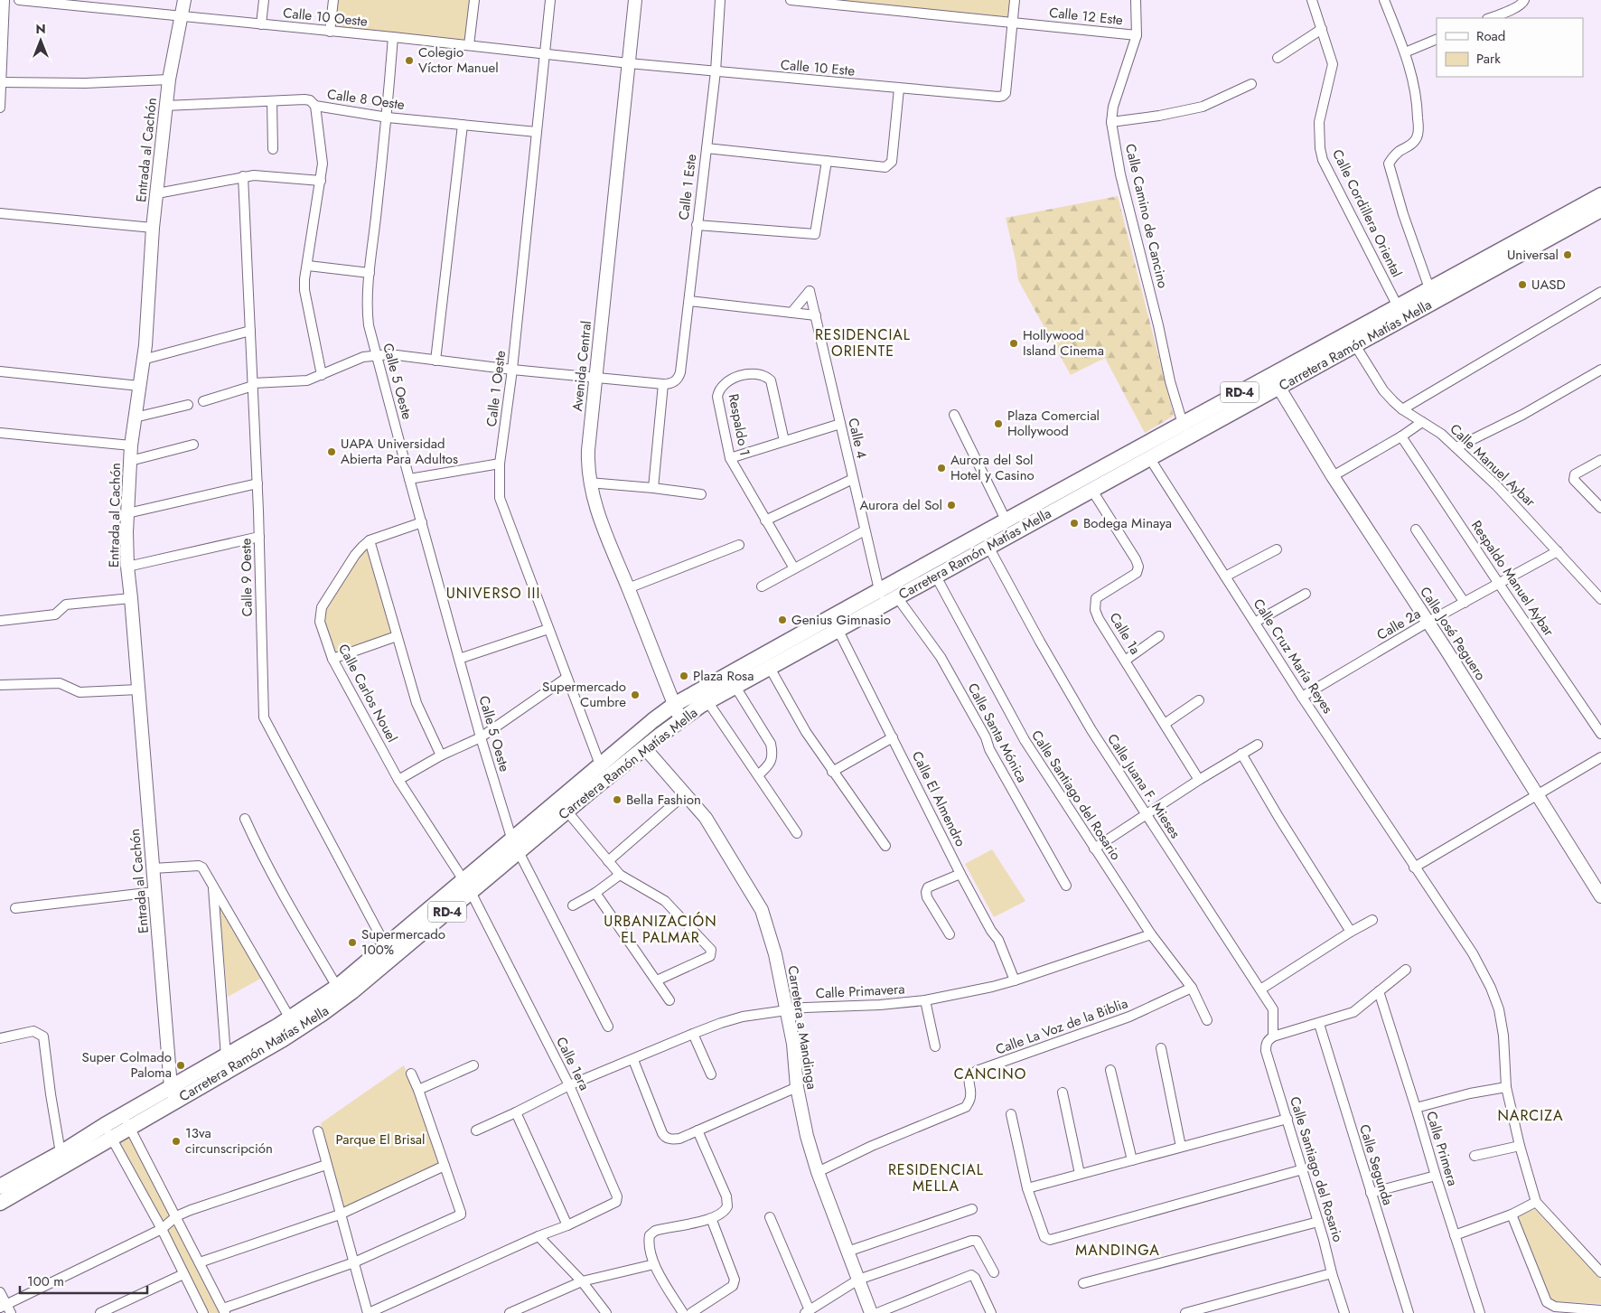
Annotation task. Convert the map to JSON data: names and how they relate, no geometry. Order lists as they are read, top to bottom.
{
  "streets": {
    "main road": ["Carretera Ramón Matías Mella", "RD-4"],
    "street": [
      "Calle 12 Este",
      "Calle 10 Oeste",
      "Calle 10 Este",
      "Calle 8 Oeste",
      "Entrada al Cachón",
      "Calle 1 Este",
      "Calle Cordillera Oriental",
      "Calle Camino de Cancino",
      "Avenida Central",
      "Calle 5 Oeste",
      "Calle 1 Oeste",
      "Respaldo 1",
      "Calle 4",
      "Calle Manuel Aybar",
      "Calle 9 Oeste",
      "Respaldo Manuel Aybar",
      "Calle 2a",
      "Calle 1a",
      "Calle José Peguero",
      "Calle Cruz María Reyes",
      "Calle Carlos Nouel",
      "Calle Santa Mónica",
      "Calle Juana F. Mieses",
      "Calle Santiago del Rosario",
      "Calle El Almendro",
      "Calle Primavera",
      "Calle La Voz de la Biblia",
      "Carretera a Mandinga",
      "Calle 1era",
      "Calle Primera",
      "Calle Segunda"
    ]
  },
  "crossings": [
    ["Calle 12 Este", "Calle 10 Este"],
    ["Calle 12 Este", "Calle Camino de Cancino"],
    ["Calle 10 Oeste", "Calle 10 Este"],
    ["Calle 10 Oeste", "Entrada al Cachón"],
    ["Calle 10 Oeste", "Avenida Central"],
    ["Calle 10 Oeste", "Calle 5 Oeste"],
    ["Calle 10 Oeste", "Calle 1 Oeste"],
    ["Calle 10 Este", "Calle 1 Este"],
    ["Calle 10 Este", "Avenida Central"],
    ["Calle 8 Oeste", "Entrada al Cachón"],
    ["Calle 8 Oeste", "Calle 5 Oeste"],
    ["Calle 8 Oeste", "Calle 1 Oeste"],
    ["Entrada al Cachón", "Carretera Ramón Matías Mella"],
    ["Calle Cordillera Oriental", "Carretera Ramón Matías Mella"],
    ["Calle Camino de Cancino", "Carretera Ramón Matías Mella"],
    ["Carretera Ramón Matías Mella", "Avenida Central"],
    ["Carretera Ramón Matías Mella", "Calle 5 Oeste"],
    ["Carretera Ramón Matías Mella", "Calle 1 Oeste"],
    ["Carretera Ramón Matías Mella", "Calle 4"],
    ["Carretera Ramón Matías Mella", "Calle Manuel Aybar"],
    ["Carretera Ramón Matías Mella", "Calle 9 Oeste"],
    ["Carretera Ramón Matías Mella", "Calle 1a"],
    ["Carretera Ramón Matías Mella", "Calle José Peguero"],
    ["Carretera Ramón Matías Mella", "Calle Cruz María Reyes"],
    ["Carretera Ramón Matías Mella", "Calle Carlos Nouel"],
    ["Carretera Ramón Matías Mella", "Calle Santa Mónica"],
    ["Carretera Ramón Matías Mella", "Calle Juana F. Mieses"],
    ["Carretera Ramón Matías Mella", "Calle Santiago del Rosario"],
    ["Carretera Ramón Matías Mella", "Calle El Almendro"],
    ["Carretera Ramón Matías Mella", "Carretera a Mandinga"],
    ["Carretera Ramón Matías Mella", "Calle 1era"],
    ["Calle 5 Oeste", "Calle Carlos Nouel"],
    ["Calle Manuel Aybar", "Calle 2a"],
    ["Respaldo Manuel Aybar", "Calle 2a"],
    ["Calle 2a", "Calle José Peguero"],
    ["Calle 2a", "Calle Cruz María Reyes"],
    ["Calle Carlos Nouel", "Calle 1era"],
    ["Calle Juana F. Mieses", "Calle Santiago del Rosario"],
    ["Calle Santiago del Rosario", "Calle Primavera"],
    ["Calle Santiago del Rosario", "Calle La Voz de la Biblia"],
    ["Calle El Almendro", "Calle Primavera"],
    ["Calle Primavera", "Carretera a Mandinga"],
    ["Calle Primavera", "Calle 1era"],
    ["Calle La Voz de la Biblia", "Carretera a Mandinga"]
  ],
  "districts": [
    "RESIDENCIAL ORIENTE",
    "UNIVERSO III",
    "URBANIZACIÓN EL PALMAR",
    "CANCINO",
    "NARCIZA",
    "RESIDENCIAL MELLA",
    "MANDINGA"
  ],
  "parks": ["Parque El Brisal"],
  "places": [
    "Colegio Víctor Manuel",
    "Universal",
    "UASD",
    "Hollywood Island Cinema",
    "Plaza Comercial Hollywood",
    "UAPA Universidad Abierta Para Adultos",
    "Aurora del Sol Hotel y Casino",
    "Aurora del Sol",
    "Bodega Minaya",
    "Genius Gimnasio",
    "Plaza Rosa",
    "Supermercado Cumbre",
    "Bella Fashion",
    "Supermercado 100%",
    "Super Colmado Paloma",
    "13va circunscripción"
  ],
  "legend": ["Road", "Park"],
  "scale_bar": "100 m",
  "north": "top"
}
